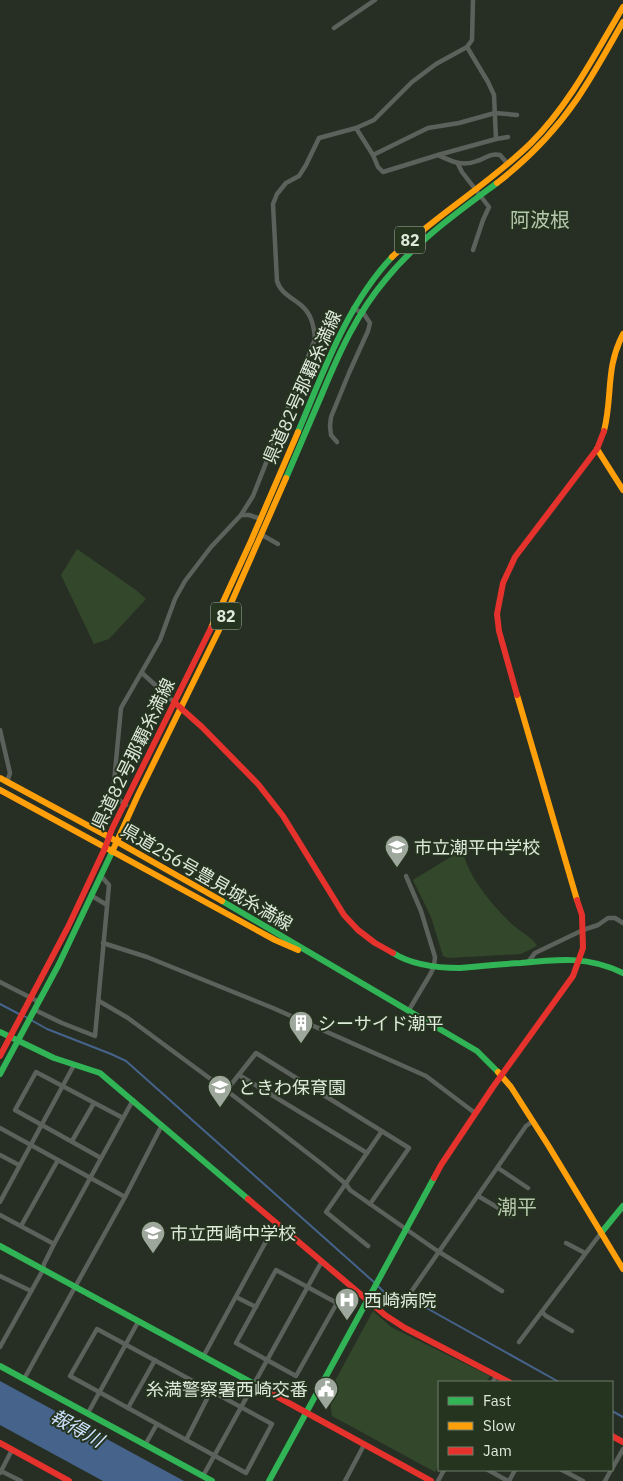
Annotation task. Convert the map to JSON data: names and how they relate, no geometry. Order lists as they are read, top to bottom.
{
  "streets": {
    "street": ["82", "県道82号那覇糸満線", "県道256号豊見城糸満線"]
  },
  "crossings": [
    ["県道82号那覇糸満線", "県道256号豊見城糸満線"]
  ],
  "districts": ["阿波根", "潮平"],
  "water": ["報得川"],
  "places": {
    "school or university": ["市立潮平中学校", "ときわ保育園", "市立西崎中学校"],
    "building": ["シーサイド潮平"],
    "hospital": ["西崎病院"],
    "public building": ["糸満警察署西崎交番"]
  },
  "legend": ["Fast", "Slow", "Jam"]
}
